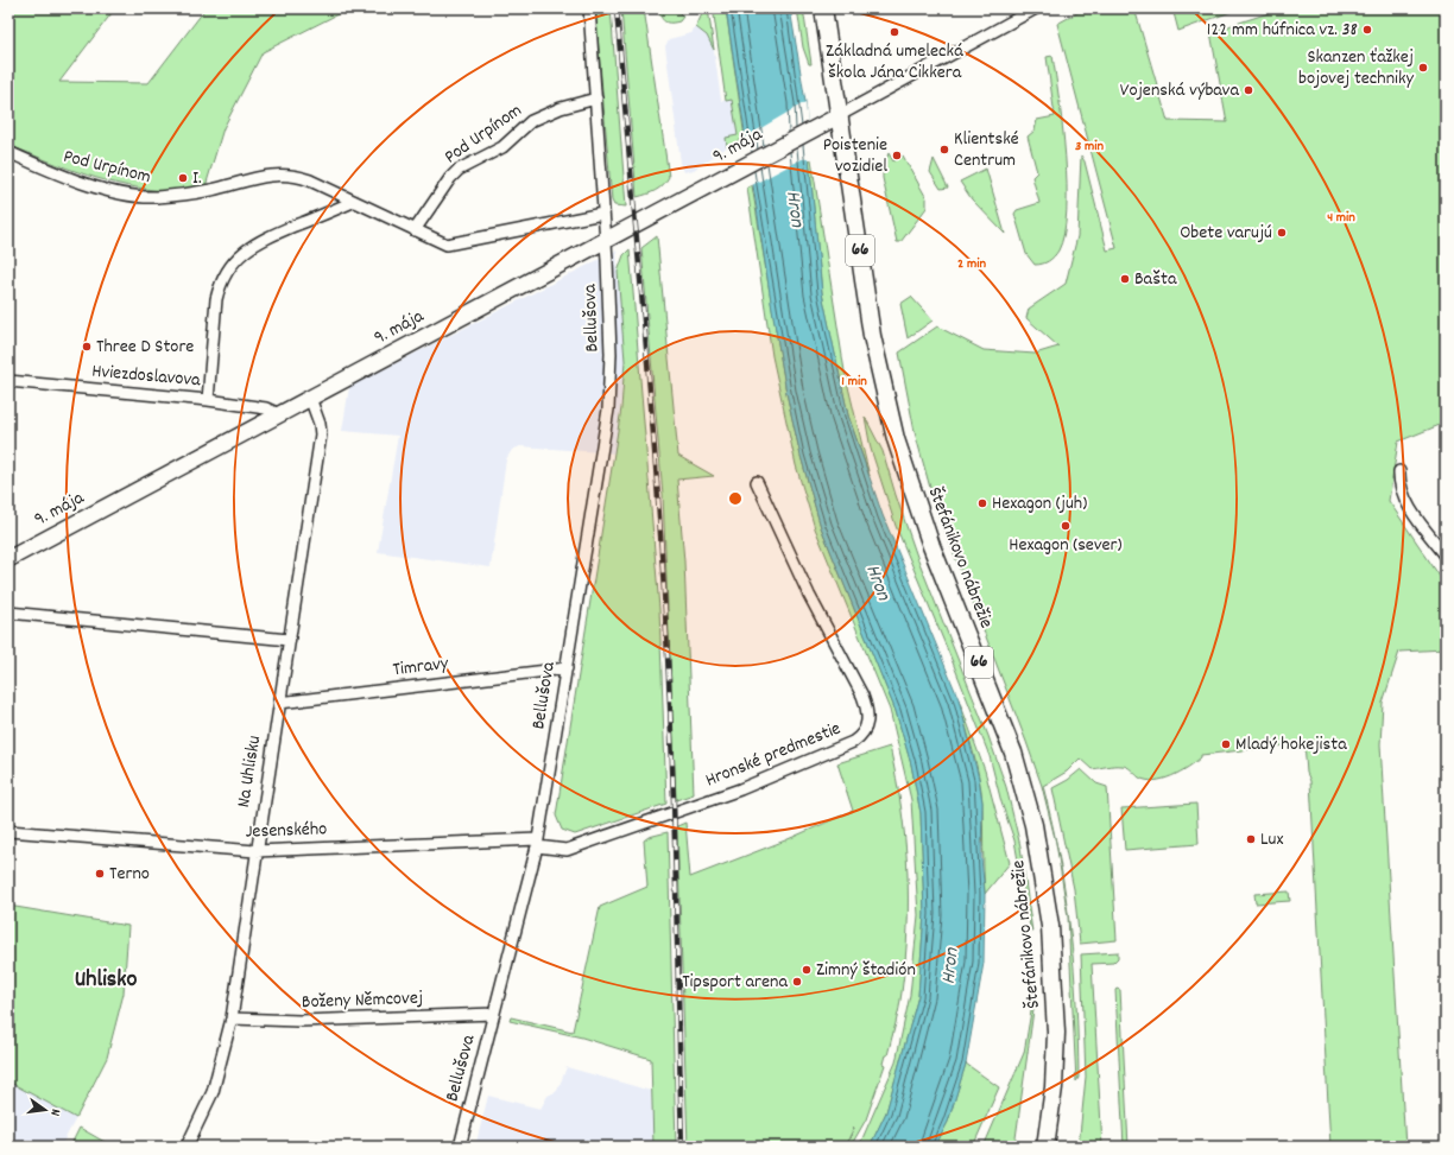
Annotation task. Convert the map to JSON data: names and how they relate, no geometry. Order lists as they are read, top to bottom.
{
  "streets": {
    "main road": ["9. mája", "66", "Štefánikovo nábrežie"],
    "street": [
      "Pod Urpínom",
      "Bellušova",
      "Hviezdoslavova",
      "Timravy",
      "Hronské predmestie",
      "Na Uhlisku",
      "Jesenského",
      "Boženy Němcovej"
    ]
  },
  "crossings": [
    ["9. mája", "Bellušova"],
    ["9. mája", "Hviezdoslavova"],
    ["9. mája", "Štefánikovo nábrežie"],
    ["9. mája", "Na Uhlisku"],
    ["Bellušova", "Timravy"],
    ["Bellušova", "Hronské predmestie"],
    ["Bellušova", "Jesenského"],
    ["Bellušova", "Boženy Němcovej"],
    ["Timravy", "Na Uhlisku"],
    ["Hronské predmestie", "Jesenského"],
    ["Na Uhlisku", "Jesenského"],
    ["Na Uhlisku", "Boženy Němcovej"]
  ],
  "districts": ["Uhlisko"],
  "water": ["Hron"],
  "places": [
    "122 mm húfnica vz. 38",
    "Základná umelecká škola Jána Cikkera",
    "Skanzen ťažkej bojovej techniky",
    "Vojenská výbava",
    "Klientské Centrum",
    "Poistenie vozidiel",
    "I.",
    "Obete varujú",
    "Bašta",
    "Three D Store",
    "Hexagon (juh)",
    "Hexagon (sever)",
    "Mladý hokejista",
    "Lux",
    "Terno",
    "Zimný štadión",
    "Tipsport arena"
  ],
  "north": "right",
  "rings": [
    "3 min",
    "4 min",
    "2 min",
    "1 min"
  ]
}
